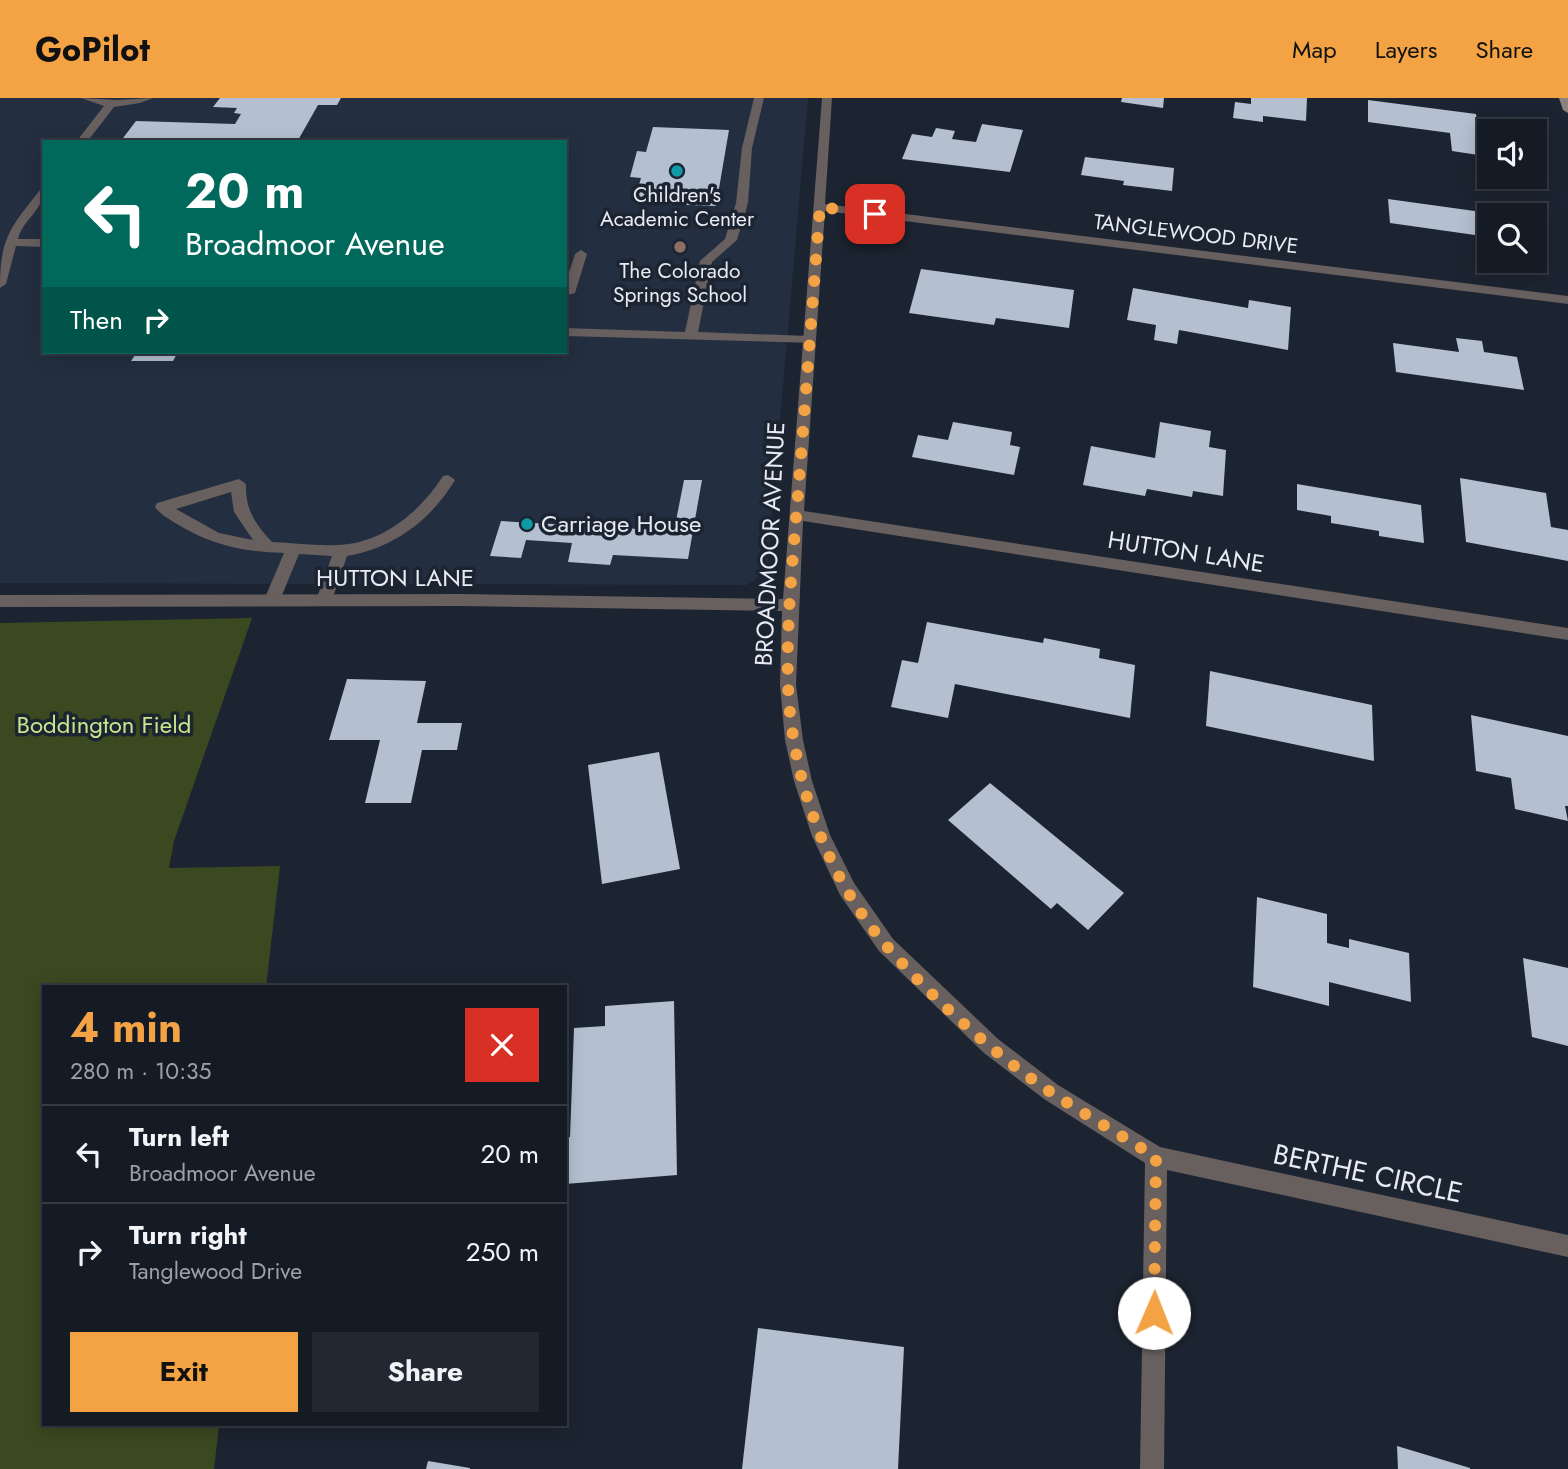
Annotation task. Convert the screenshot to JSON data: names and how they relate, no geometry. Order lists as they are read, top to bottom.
{
  "streets": {
    "street": [
      "TANGLEWOOD DRIVE",
      "BROADMOOR AVENUE",
      "HUTTON LANE",
      "BERTHE CIRCLE"
    ]
  },
  "crossings": [
    ["TANGLEWOOD DRIVE", "BROADMOOR AVENUE"],
    ["BROADMOOR AVENUE", "HUTTON LANE"],
    ["BROADMOOR AVENUE", "BERTHE CIRCLE"]
  ],
  "parks": ["Boddington Field"],
  "places": ["Children's Academic Center", "The Colorado Springs School", "Carriage House"],
  "page": {
    "header": "GoPilot",
    "nav": ["Map", "Layers", "Share"],
    "turn": ["20 m", "Broadmoor Avenue"],
    "then": "Then",
    "heading": ["4 min", "280 m · 10:35"],
    "list": [
      {
        "name": "Turn left",
        "note": "Broadmoor Avenue",
        "value": "20 m"
      },
      {
        "name": "Turn right",
        "note": "Tanglewood Drive",
        "value": "250 m"
      }
    ],
    "buttons": ["Exit", "Share"]
  }
}
